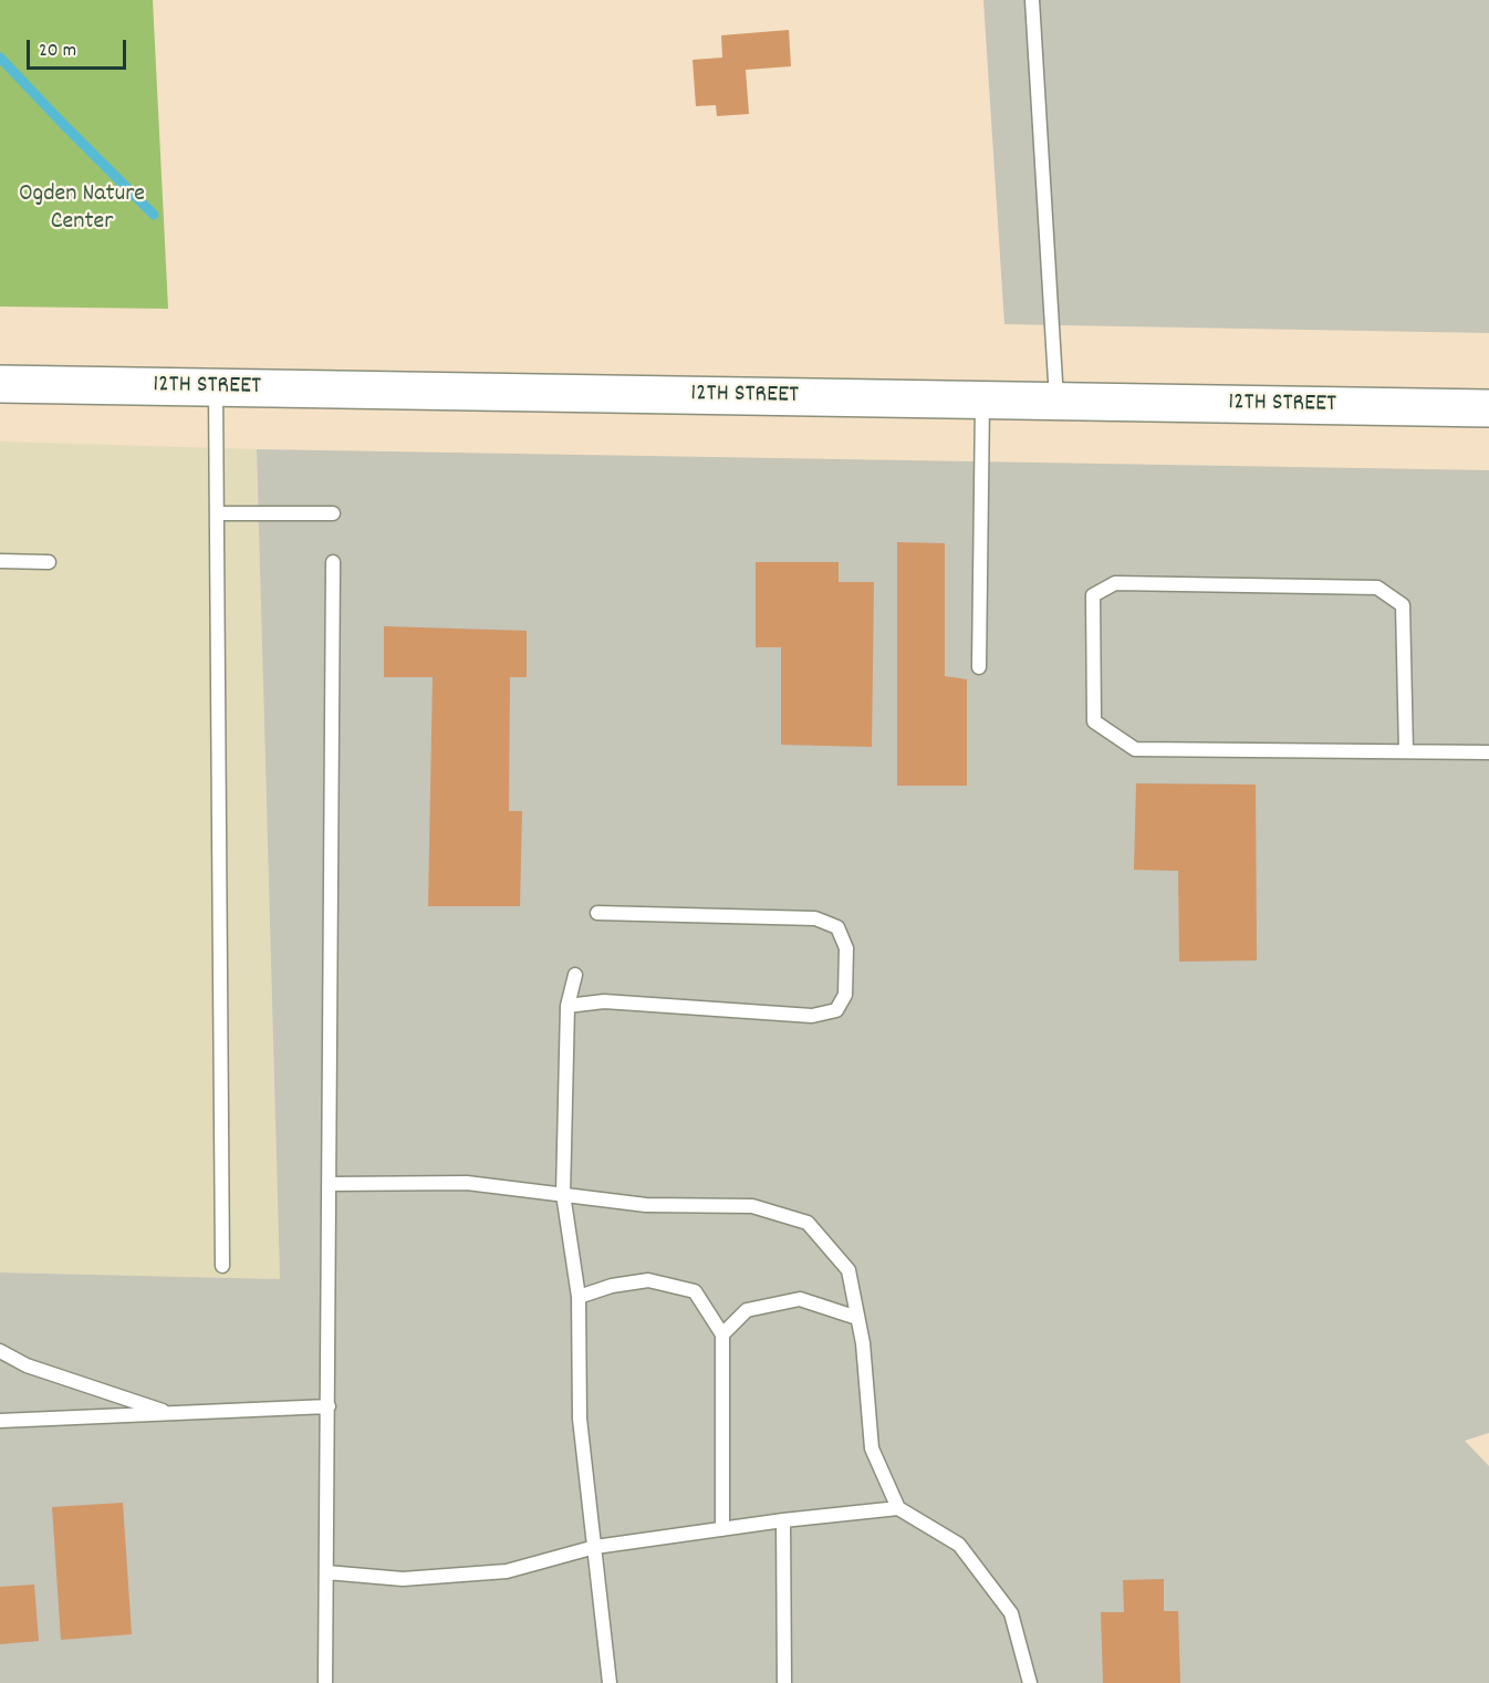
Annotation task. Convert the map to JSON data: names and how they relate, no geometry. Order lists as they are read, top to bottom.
{
  "streets": {
    "main road": ["12TH STREET"]
  },
  "parks": ["Ogden Nature Center"],
  "scale_bar": "20 m"
}
